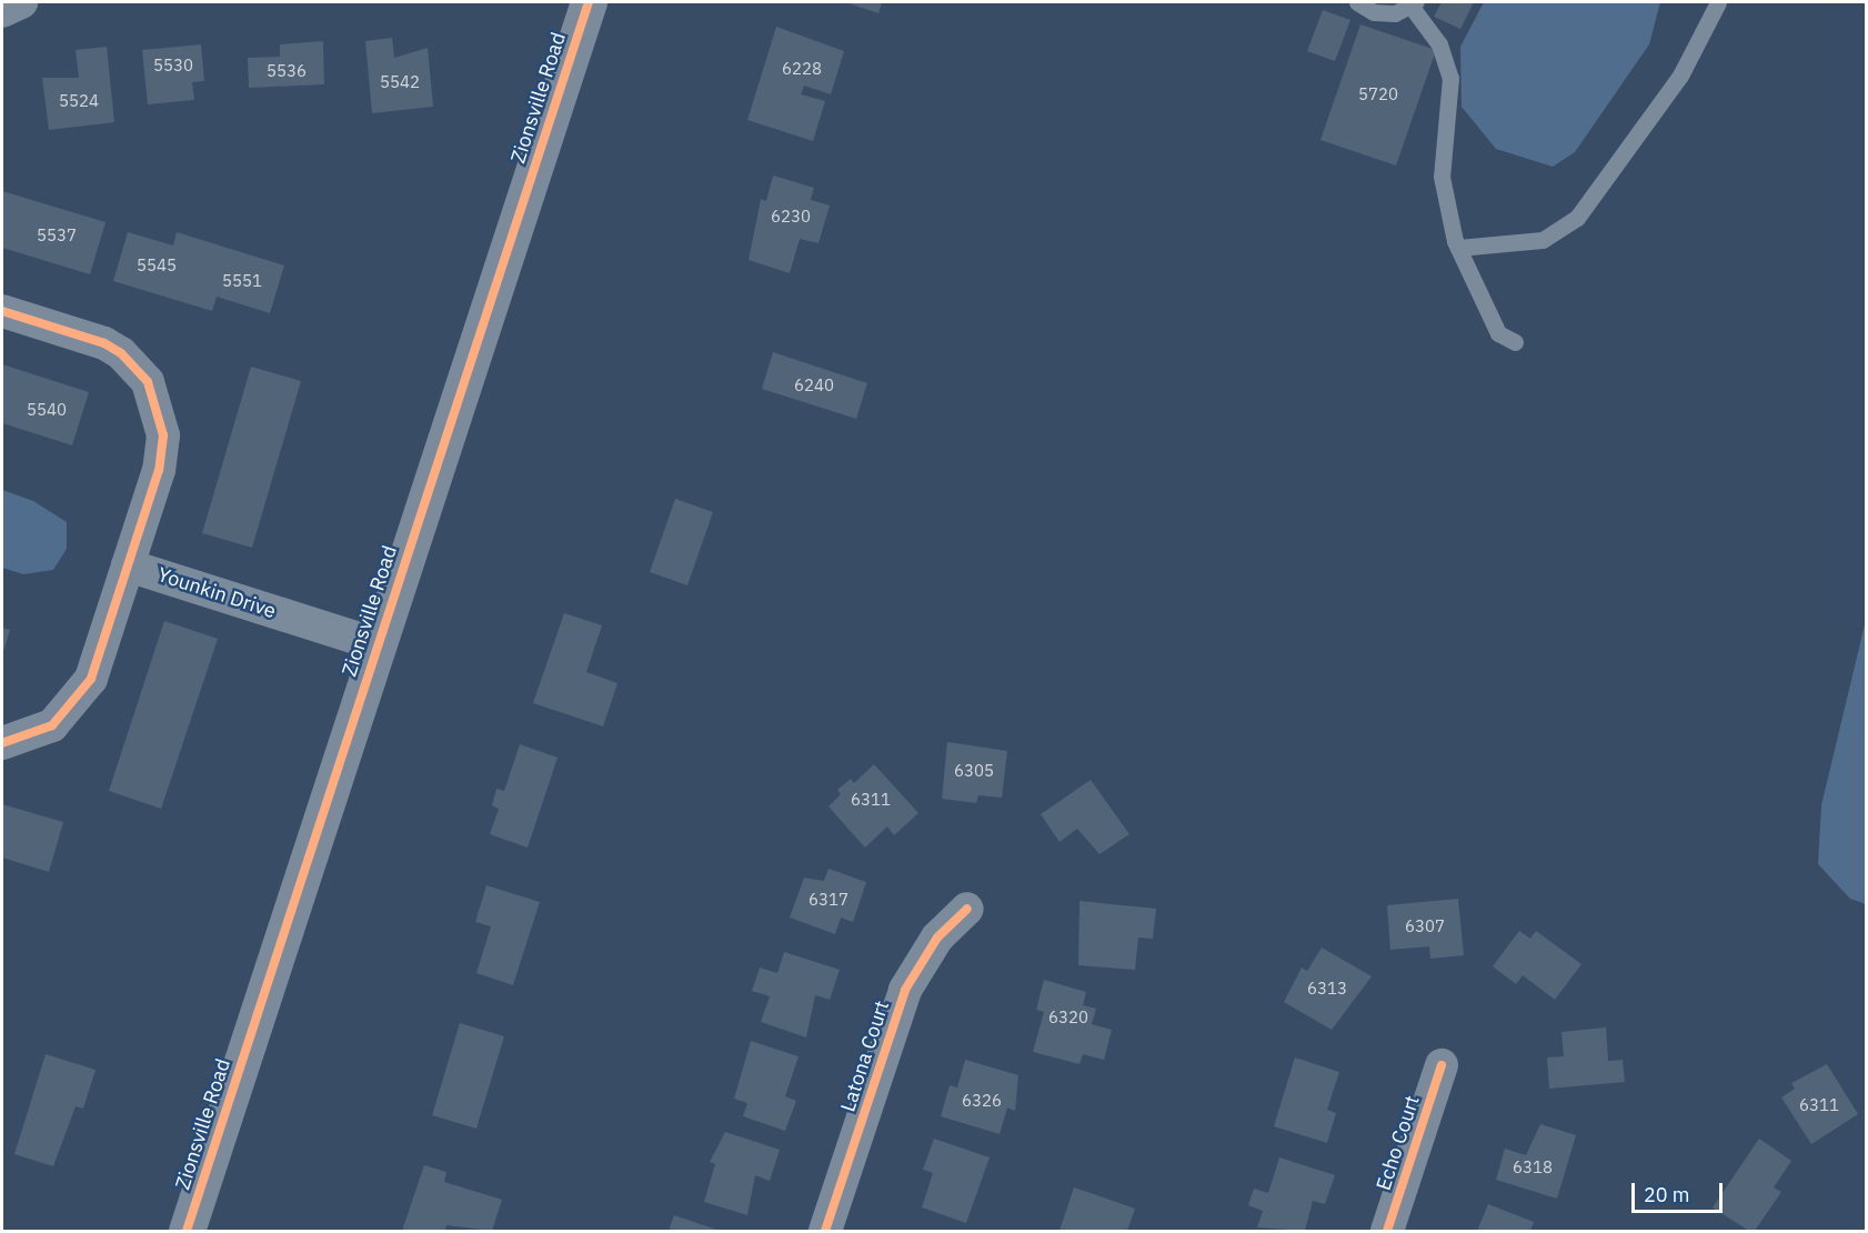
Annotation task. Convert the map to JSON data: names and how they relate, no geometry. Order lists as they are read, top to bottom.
{
  "streets": {
    "street": [
      "Zionsville Road",
      "Younkin Drive",
      "Latona Court",
      "Echo Court"
    ]
  },
  "crossings": [
    ["Zionsville Road", "Younkin Drive"]
  ],
  "house_numbers": [
    "5530",
    "6228",
    "5536",
    "5542",
    "5720",
    "5524",
    "6230",
    "5537",
    "5545",
    "5551",
    "6240",
    "5540",
    "6305",
    "6311",
    "6317",
    "6307",
    "6313",
    "6320",
    "6326",
    "6311",
    "6318"
  ],
  "scale_bar": "20 m"
}
